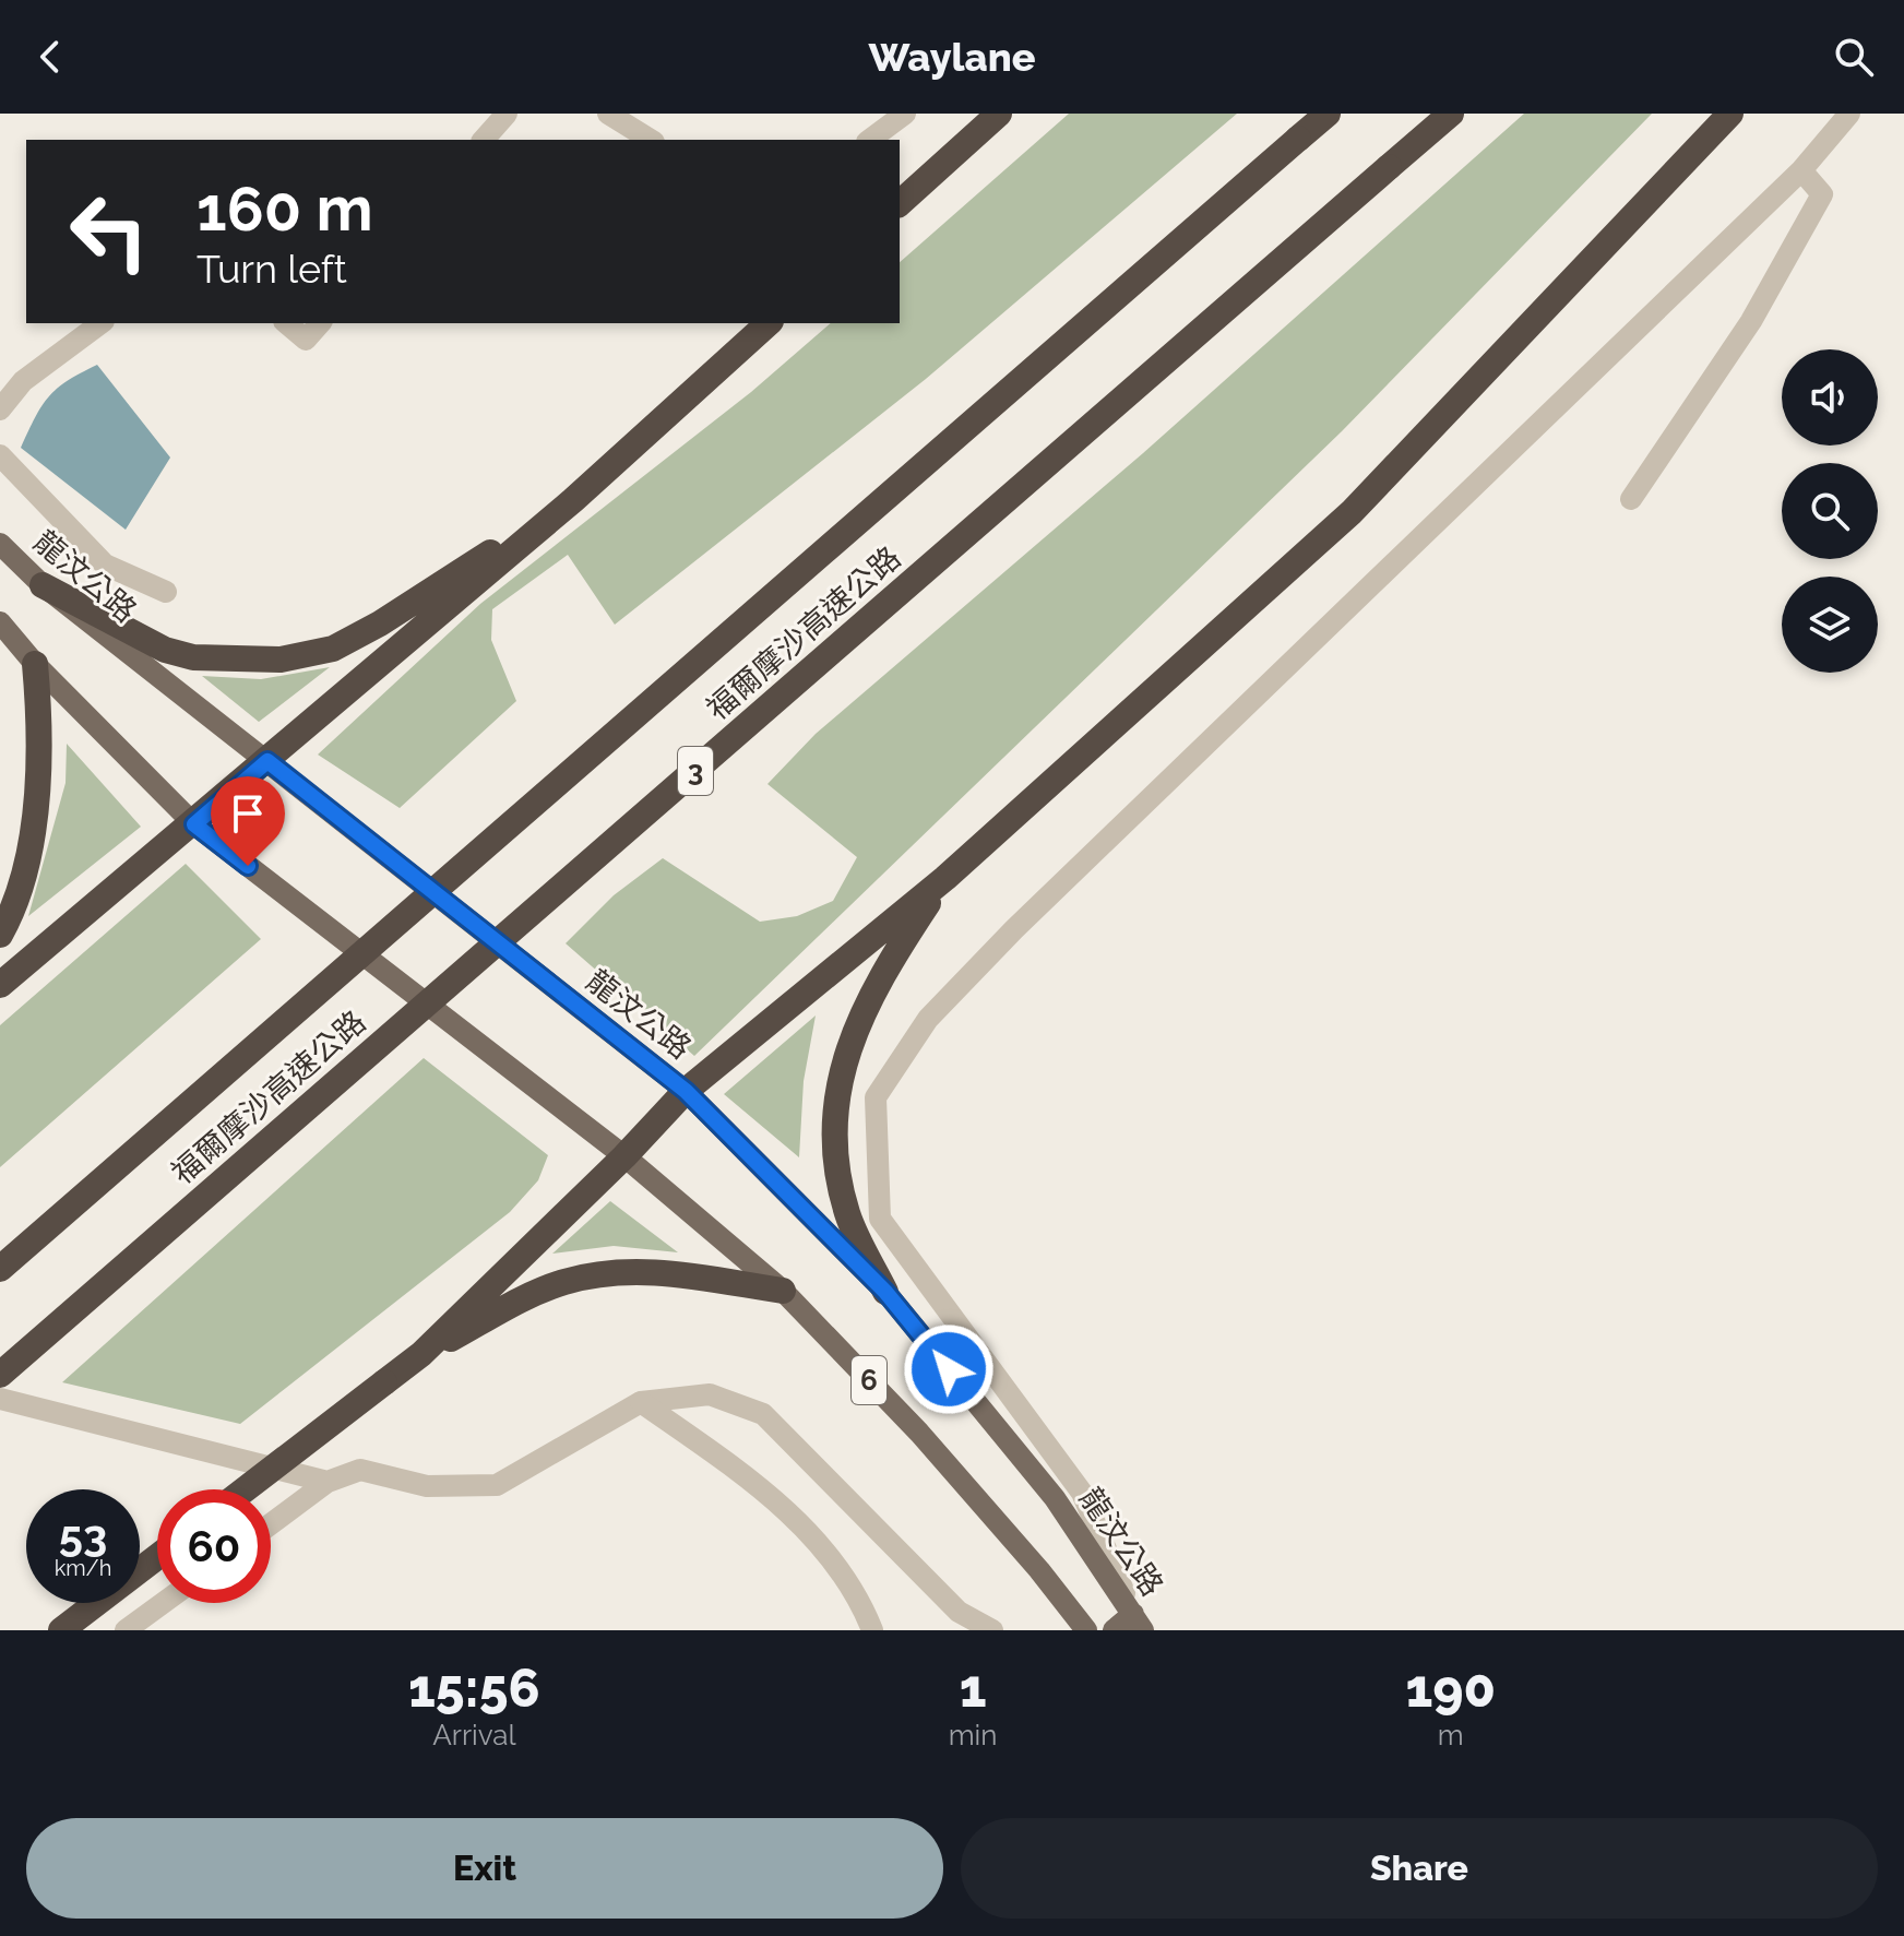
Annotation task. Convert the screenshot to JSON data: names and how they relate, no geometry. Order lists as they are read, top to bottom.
{
  "streets": {
    "highway": ["福爾摩沙高速公路", "3"],
    "main road": ["龍汶公路", "6"]
  },
  "page": {
    "header": "Waylane",
    "turn": ["160 m", "Turn left"],
    "speed": "53 km/h",
    "limit": "60",
    "eta": [
      "15:56",
      "Arrival",
      "1",
      "min",
      "190",
      "m"
    ],
    "buttons": ["Exit", "Share"]
  }
}
